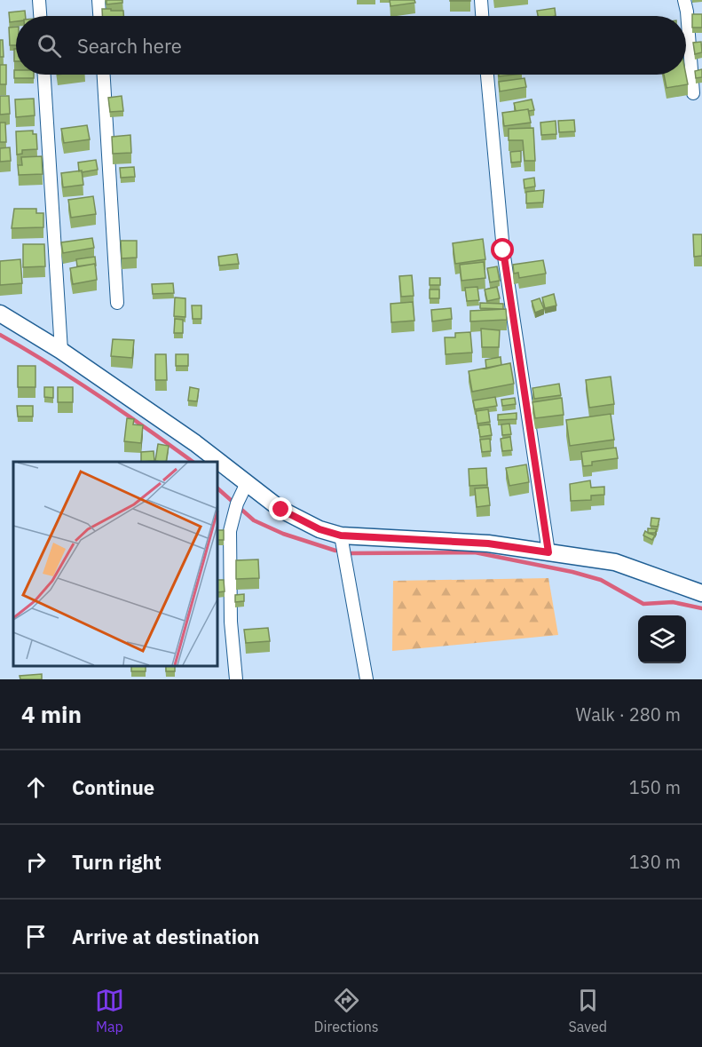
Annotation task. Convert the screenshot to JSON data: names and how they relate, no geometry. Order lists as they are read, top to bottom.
{
  "page": {
    "search": "Search here",
    "heading": ["4 min", "Walk · 280 m"],
    "list": [
      ["Continue", "150 m"],
      ["Turn right", "130 m"],
      "Arrive at destination"
    ],
    "nav": ["Map", "Directions", "Saved"]
  }
}
